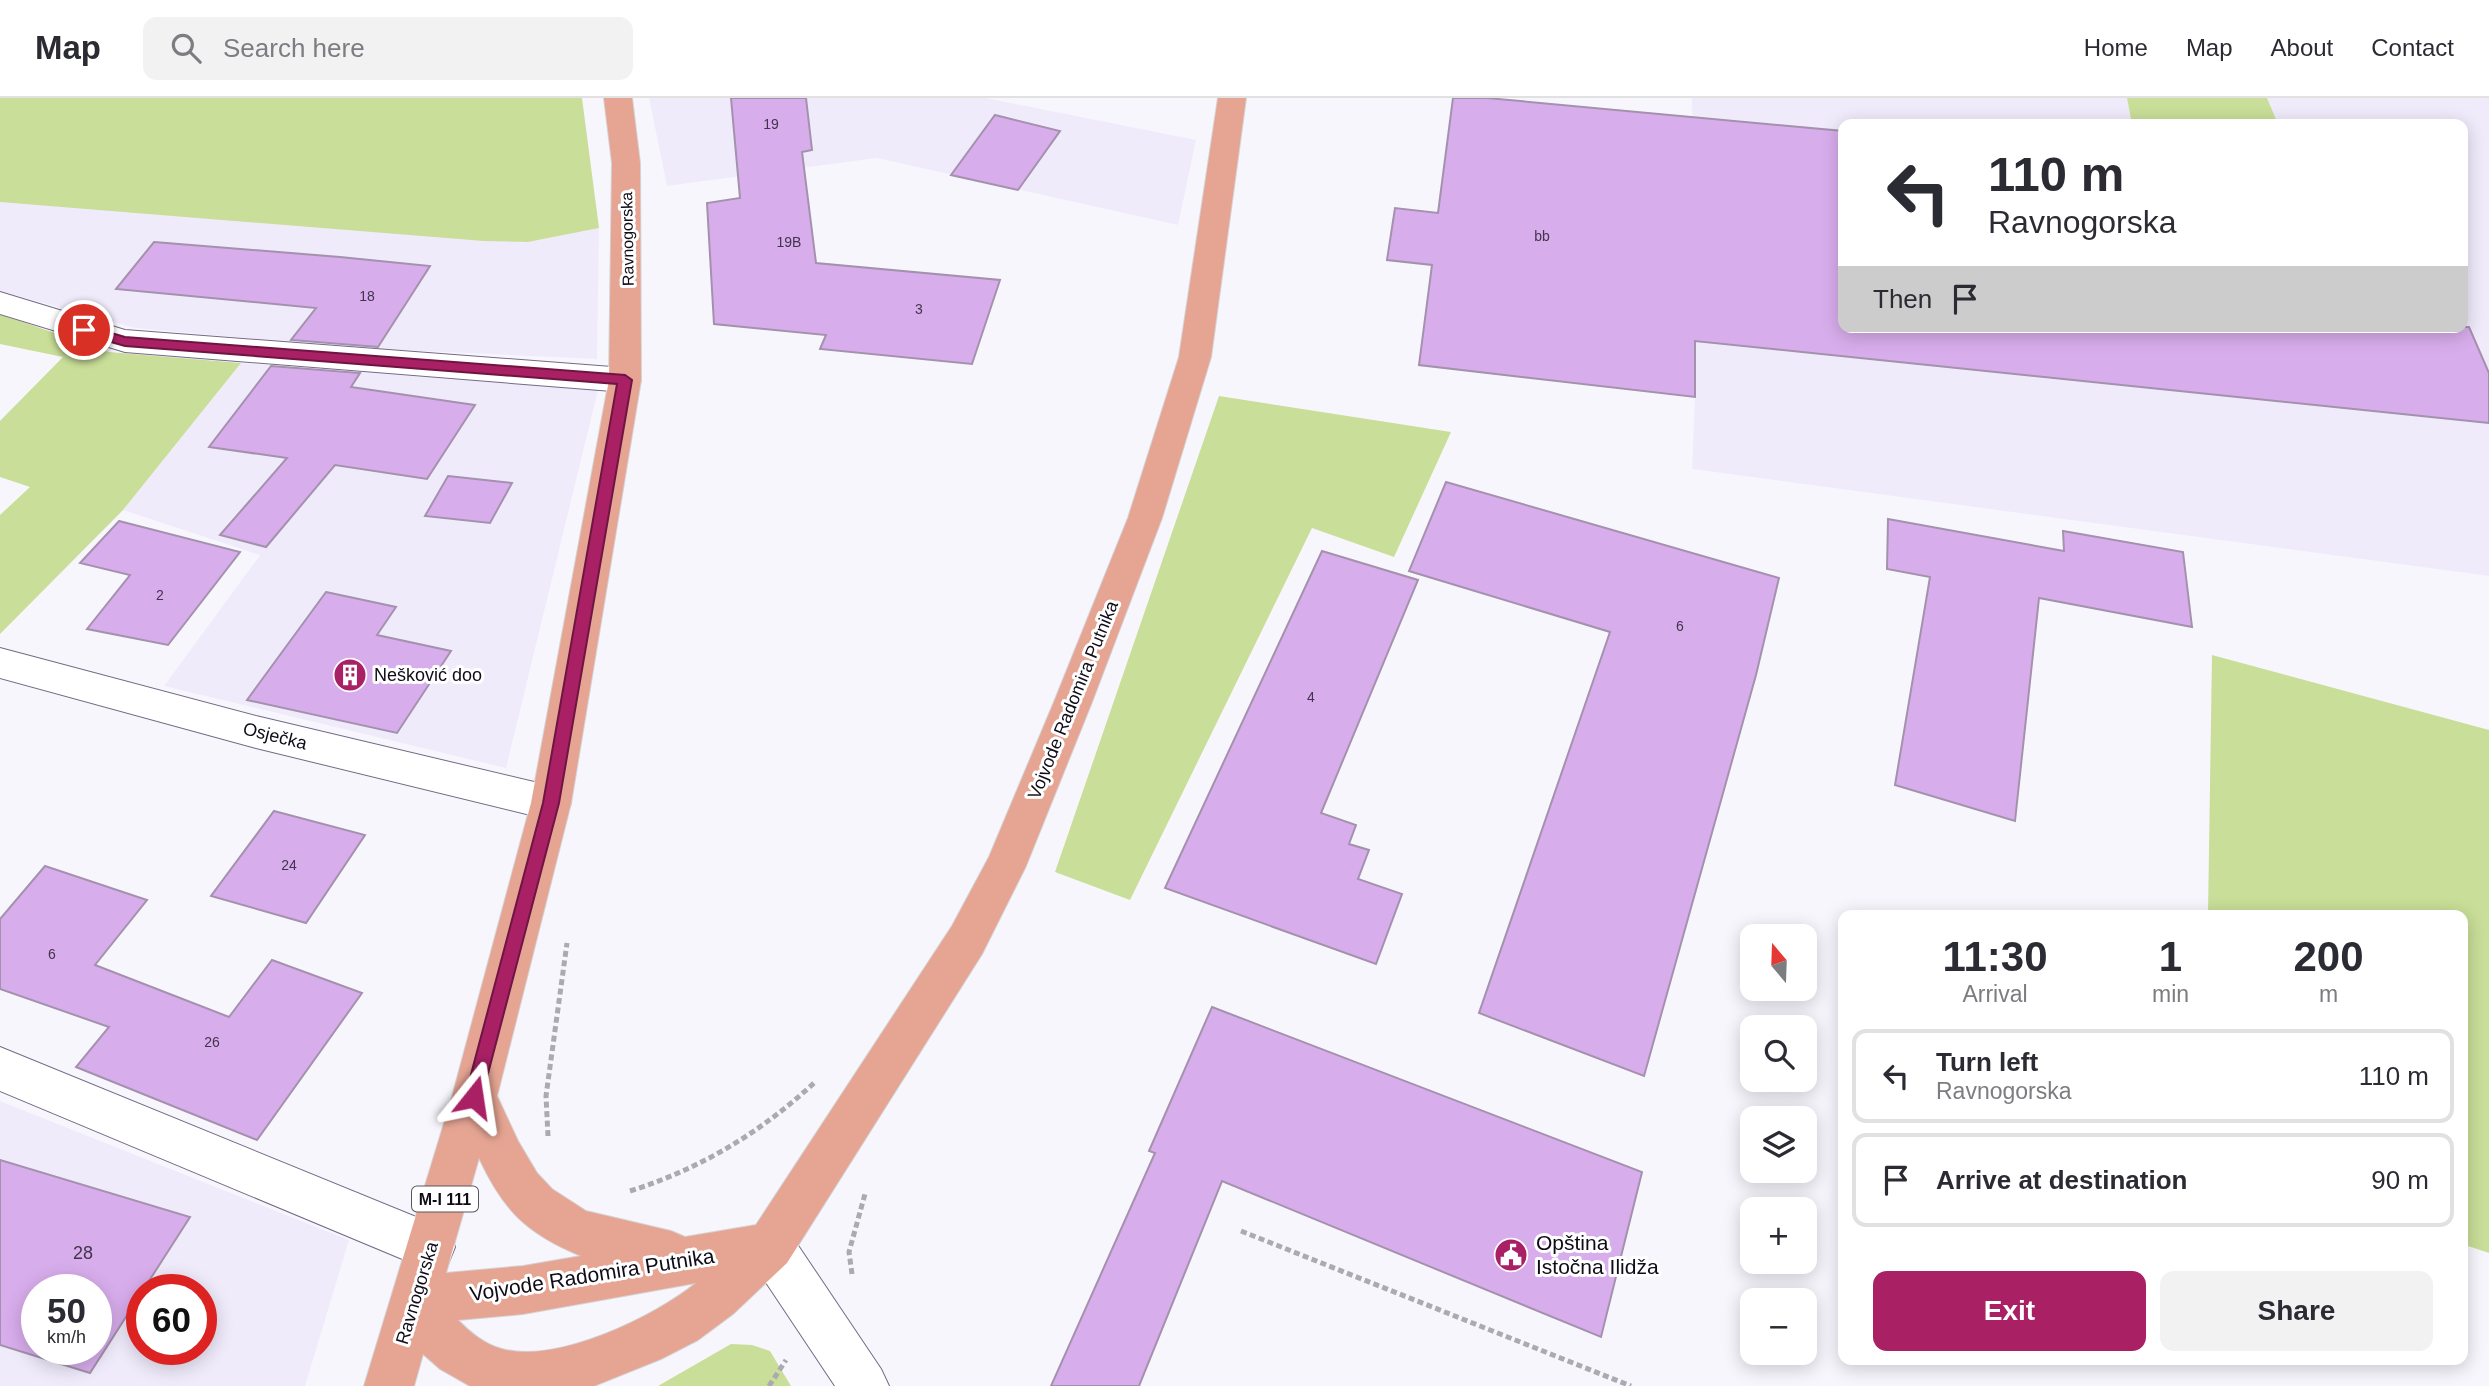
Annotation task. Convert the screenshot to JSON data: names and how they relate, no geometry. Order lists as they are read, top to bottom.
{
  "streets": {
    "main road": ["Ravnogorska", "Vojvode Radomira Putnika", "M-I 111"],
    "street": ["Osječka"]
  },
  "crossings": [
    ["Ravnogorska", "Vojvode Radomira Putnika"],
    ["Ravnogorska", "Osječka"]
  ],
  "places": {
    "building": ["Nešković doo"],
    "public building": ["Opština Istočna Ilidža"]
  },
  "house_numbers": [
    "19",
    "bb",
    "19B",
    "18",
    "3",
    "2",
    "6",
    "4",
    "24",
    "6",
    "26",
    "28"
  ],
  "north": "top",
  "page": {
    "header": "Map",
    "search": "Search here",
    "nav": [
      "Home",
      "Map",
      "About",
      "Contact"
    ],
    "turn": ["110 m", "Ravnogorska"],
    "then": "Then",
    "eta": [
      "11:30",
      "Arrival",
      "1",
      "min",
      "200",
      "m"
    ],
    "map_buttons": ["+", "−"],
    "list": [
      {
        "name": "Turn left",
        "note": "Ravnogorska",
        "value": "110 m"
      },
      {
        "name": "Arrive at destination",
        "value": "90 m"
      }
    ],
    "buttons": ["Exit", "Share"],
    "speed": "50 km/h",
    "limit": "60"
  }
}
